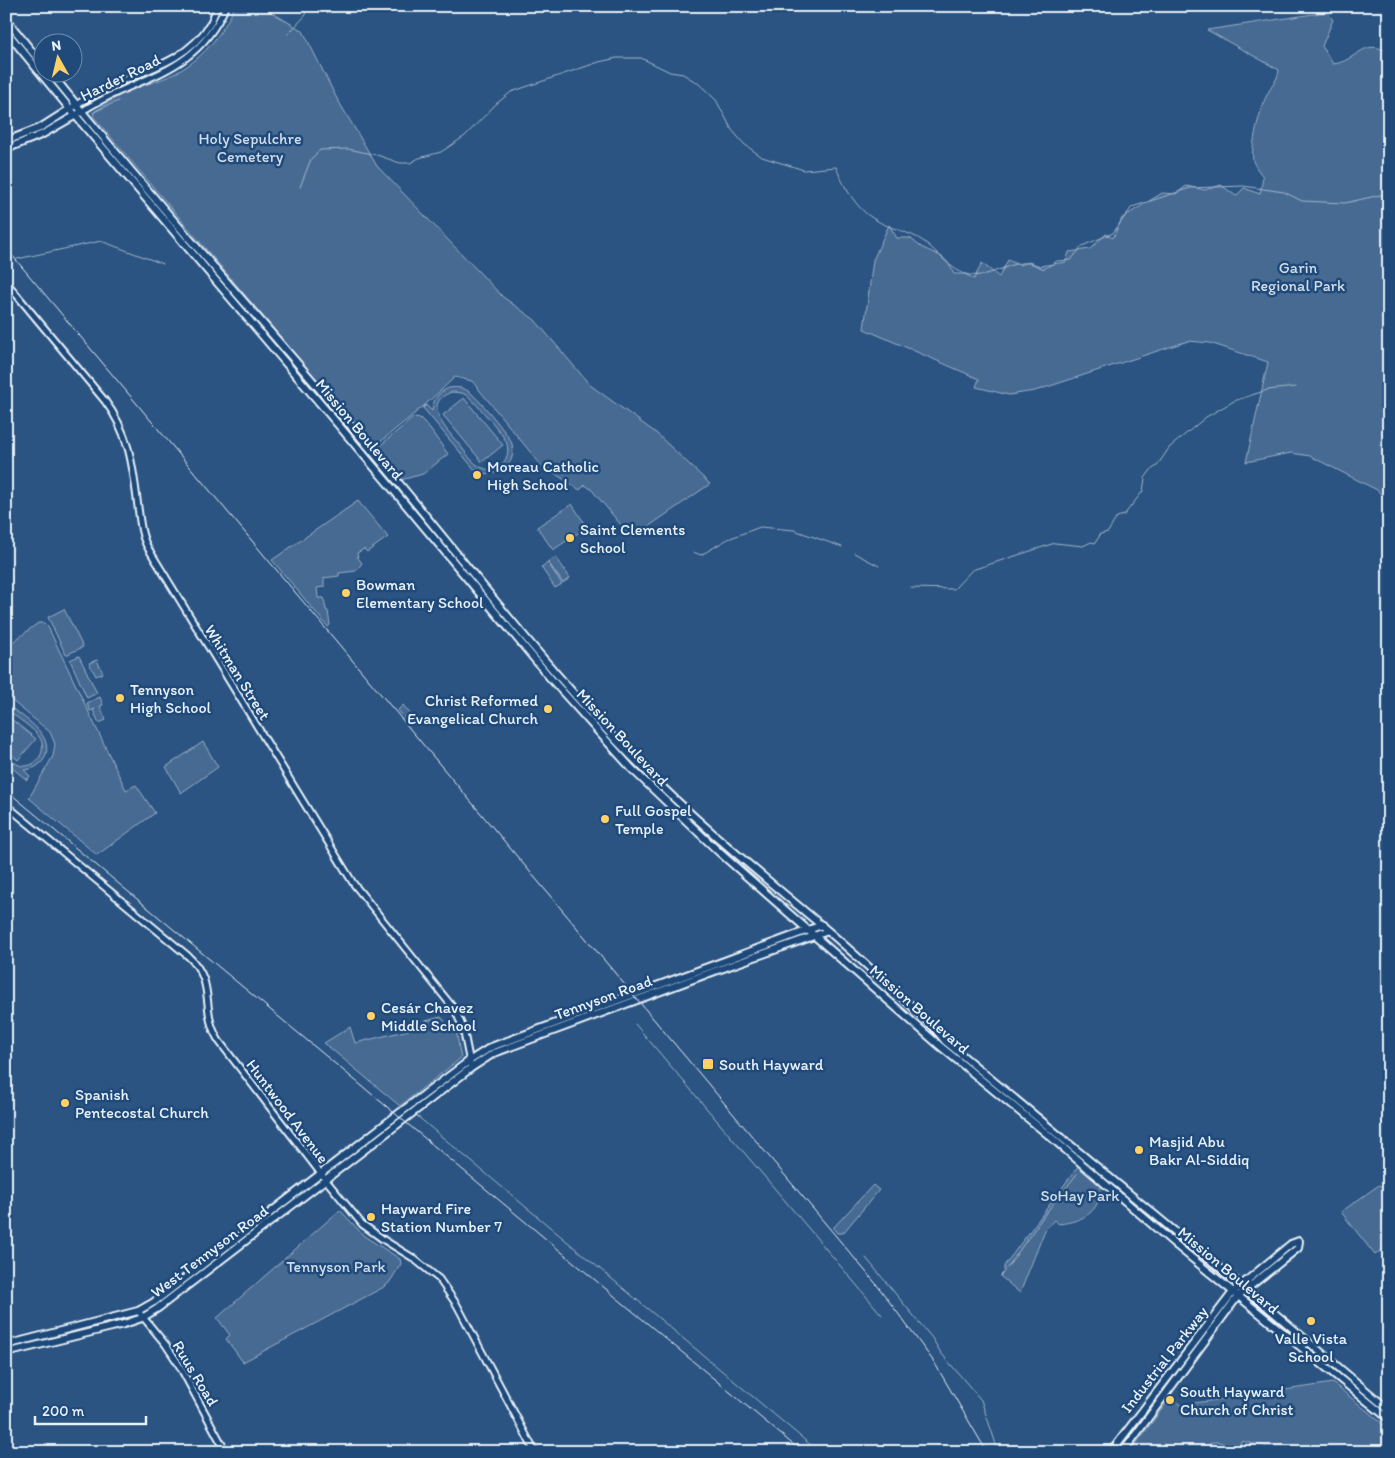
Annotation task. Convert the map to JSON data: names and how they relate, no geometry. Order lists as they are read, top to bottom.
{
  "streets": {
    "main road": [
      "Harder Road",
      "Mission Boulevard",
      "Tennyson Road",
      "West Tennyson Road",
      "Industrial Parkway"
    ],
    "street": ["Whitman Street", "Huntwood Avenue", "Ruus Road"]
  },
  "crossings": [
    ["Harder Road", "Mission Boulevard"],
    ["Mission Boulevard", "Tennyson Road"],
    ["Mission Boulevard", "Industrial Parkway"],
    ["Whitman Street", "Tennyson Road"],
    ["Tennyson Road", "West Tennyson Road"],
    ["Huntwood Avenue", "West Tennyson Road"],
    ["West Tennyson Road", "Ruus Road"]
  ],
  "parks": [
    "Holy Sepulchre Cemetery",
    "Garin Regional Park",
    "SoHay Park",
    "Tennyson Park"
  ],
  "places": {
    "other": [
      "Moreau Catholic High School",
      "Saint Clements School",
      "Bowman Elementary School",
      "Tennyson High School",
      "Christ Reformed Evangelical Church",
      "Full Gospel Temple",
      "Cesár Chavez Middle School",
      "Spanish Pentecostal Church",
      "Masjid Abu Bakr Al-Siddiq",
      "Hayward Fire Station Number 7",
      "Valle Vista School",
      "South Hayward Church of Christ"
    ],
    "transit": ["South Hayward"]
  },
  "scale_bar": "200 m",
  "north": "top"
}
